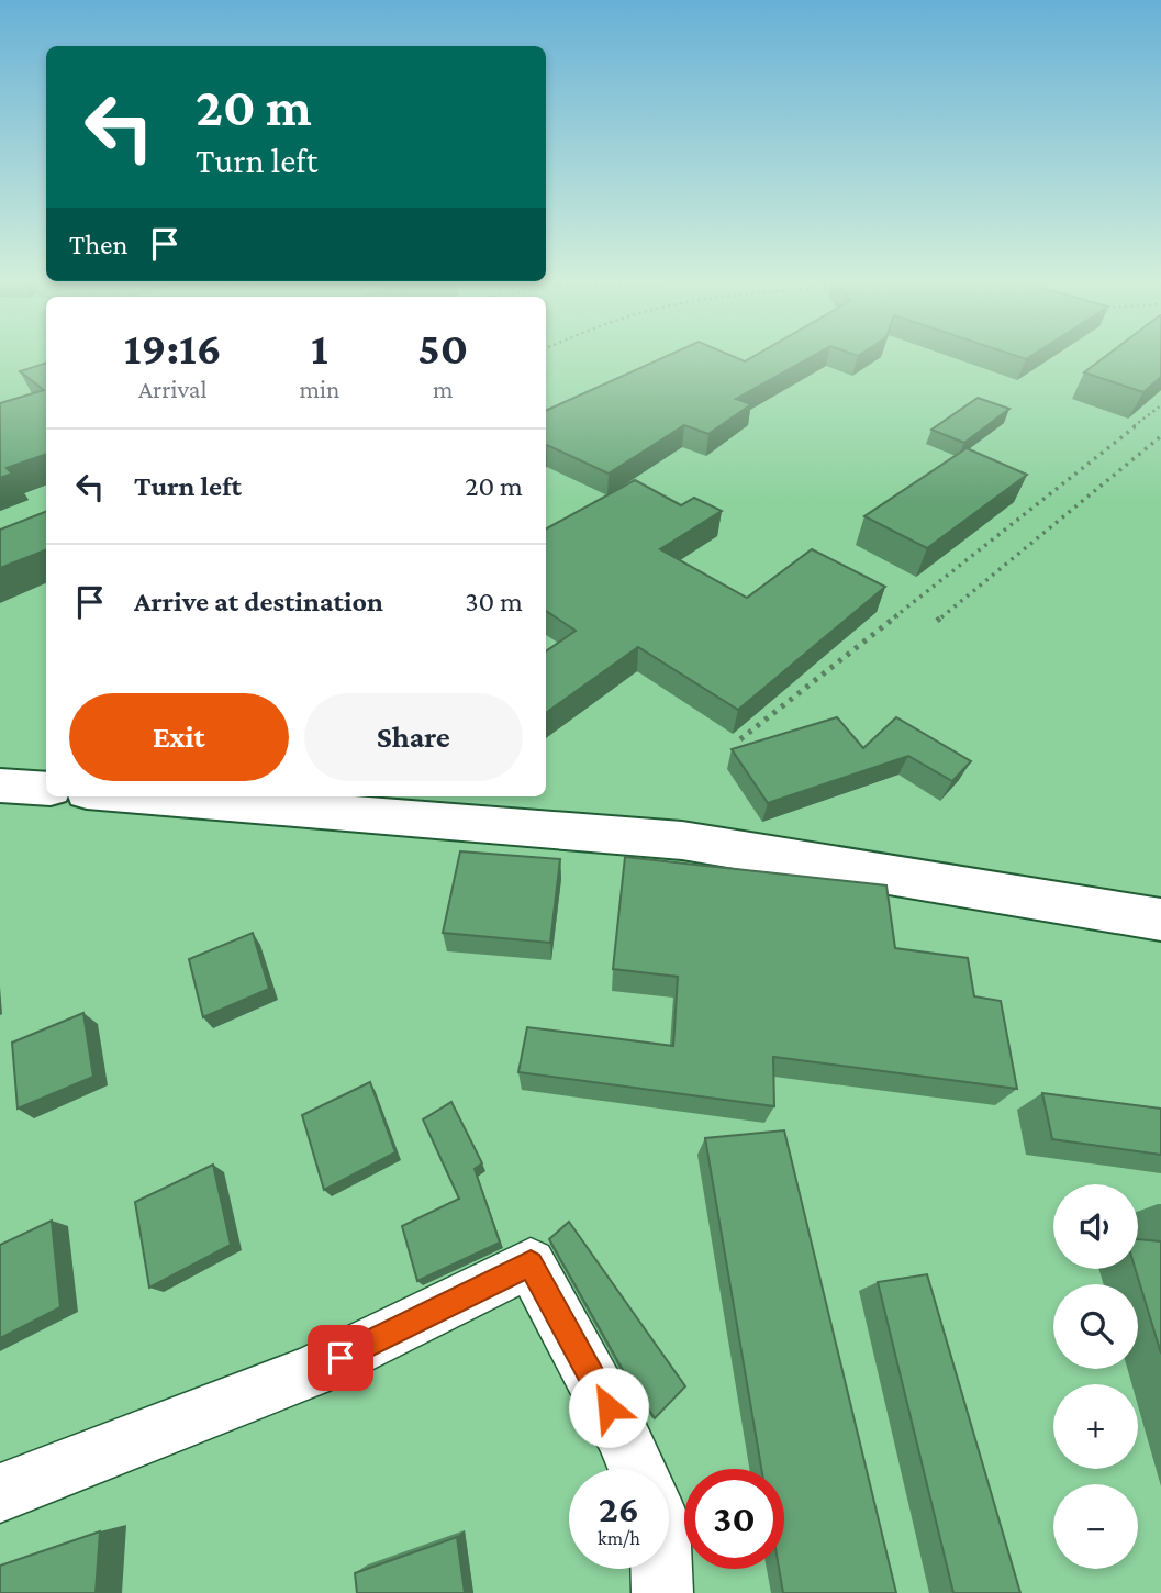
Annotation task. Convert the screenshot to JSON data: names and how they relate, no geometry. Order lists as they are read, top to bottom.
{
  "page": {
    "turn": ["20 m", "Turn left"],
    "then": "Then",
    "eta": [
      "19:16",
      "Arrival",
      "1",
      "min",
      "50",
      "m"
    ],
    "list": [
      {
        "name": "Turn left",
        "value": "20 m"
      },
      {
        "name": "Arrive at destination",
        "value": "30 m"
      }
    ],
    "buttons": ["Exit", "Share"],
    "map_buttons": ["+", "−"],
    "speed": "26 km/h",
    "limit": "30"
  }
}
